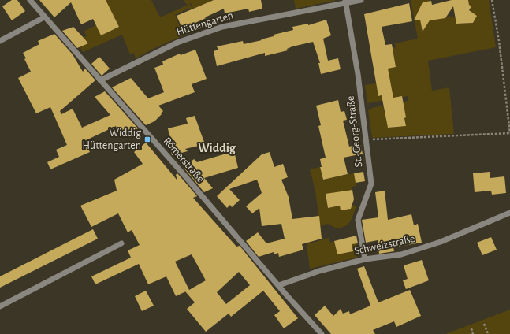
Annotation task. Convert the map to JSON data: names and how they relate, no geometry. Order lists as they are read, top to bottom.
{
  "streets": {
    "street": [
      "Hüttengarten",
      "St.-Georg-Straße",
      "Römerstraße",
      "Schweizstraße"
    ]
  },
  "crossings": [
    ["Hüttengarten", "St.-Georg-Straße"],
    ["Hüttengarten", "Römerstraße"],
    ["St.-Georg-Straße", "Schweizstraße"],
    ["Römerstraße", "Schweizstraße"]
  ],
  "districts": ["Widdig"],
  "places": {
    "transit": ["Widdig Hüttengarten"]
  }
}
